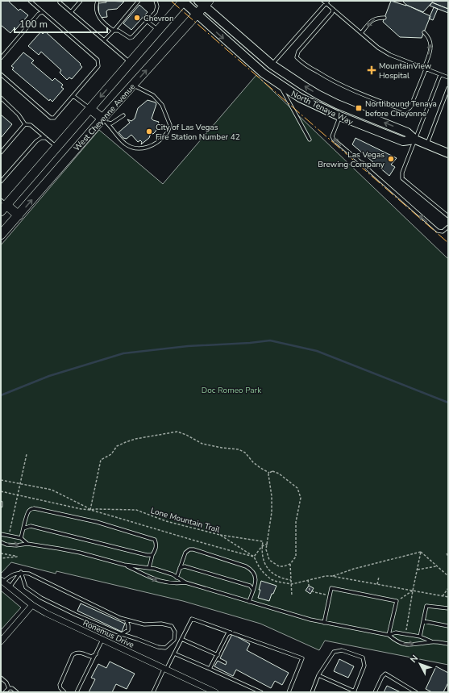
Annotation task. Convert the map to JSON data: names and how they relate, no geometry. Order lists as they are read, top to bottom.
{
  "streets": {
    "main road": ["North Tenaya Way", "West Cheyenne Avenue"],
    "street": ["Ronemus Drive"],
    "path": ["Lone Mountain Trail"]
  },
  "crossings": [
    ["North Tenaya Way", "West Cheyenne Avenue"]
  ],
  "parks": ["Doc Romeo Park"],
  "places": {
    "other": ["Chevron", "City of Las Vegas Fire Station Number 42", "Las Vegas Brewing Company"],
    "health": ["MountainView Hospital"],
    "transit": ["Northbound Tenaya before Cheyenne"]
  },
  "scale_bar": "100 m",
  "north": "top left"
}
